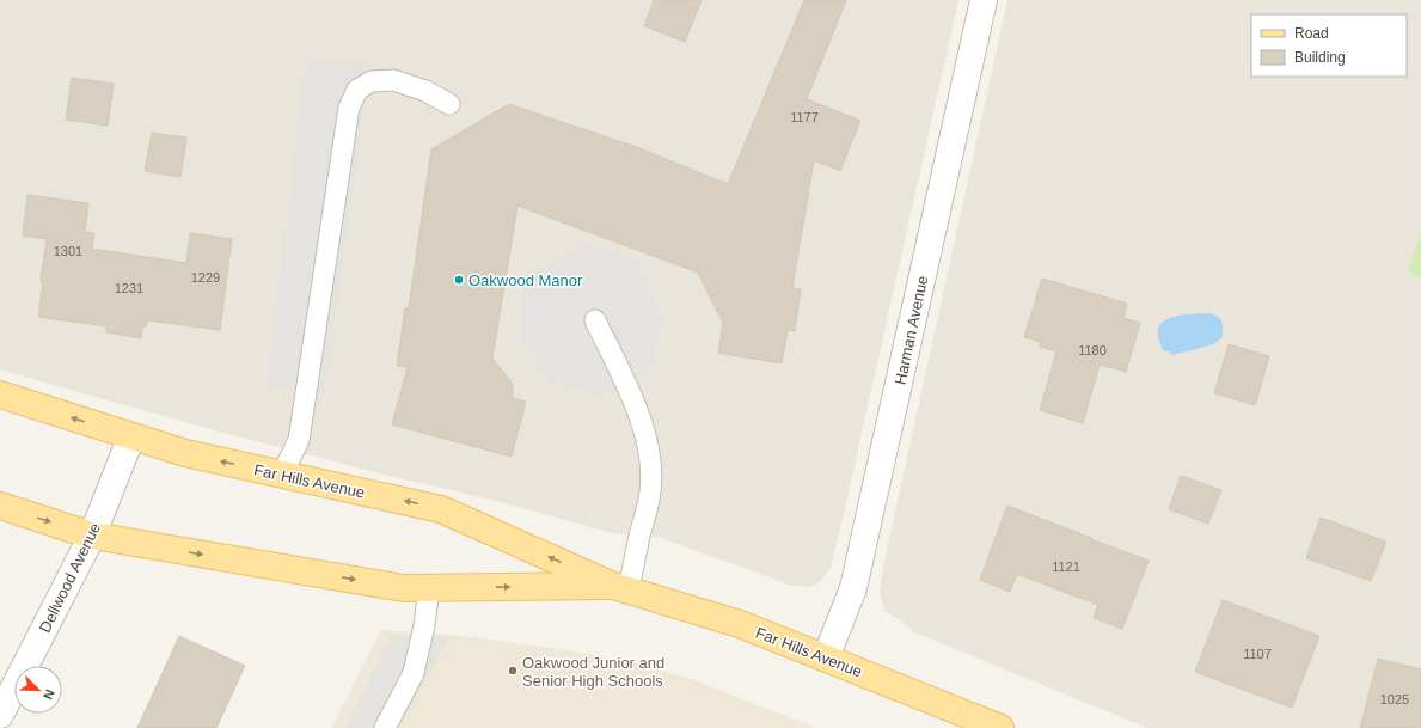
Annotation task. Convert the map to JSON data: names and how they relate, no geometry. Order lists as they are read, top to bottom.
{
  "streets": {
    "main road": ["Far Hills Avenue"],
    "street": ["Harman Avenue", "Dellwood Avenue"]
  },
  "crossings": [
    ["Harman Avenue", "Far Hills Avenue"],
    ["Far Hills Avenue", "Dellwood Avenue"]
  ],
  "places": ["Oakwood Manor", "Oakwood Junior and Senior High Schools"],
  "house_numbers": [
    "1177",
    "1301",
    "1229",
    "1231",
    "1180",
    "1121",
    "1107",
    "1025"
  ],
  "legend": ["Road", "Building"],
  "north": "bottom right"
}
